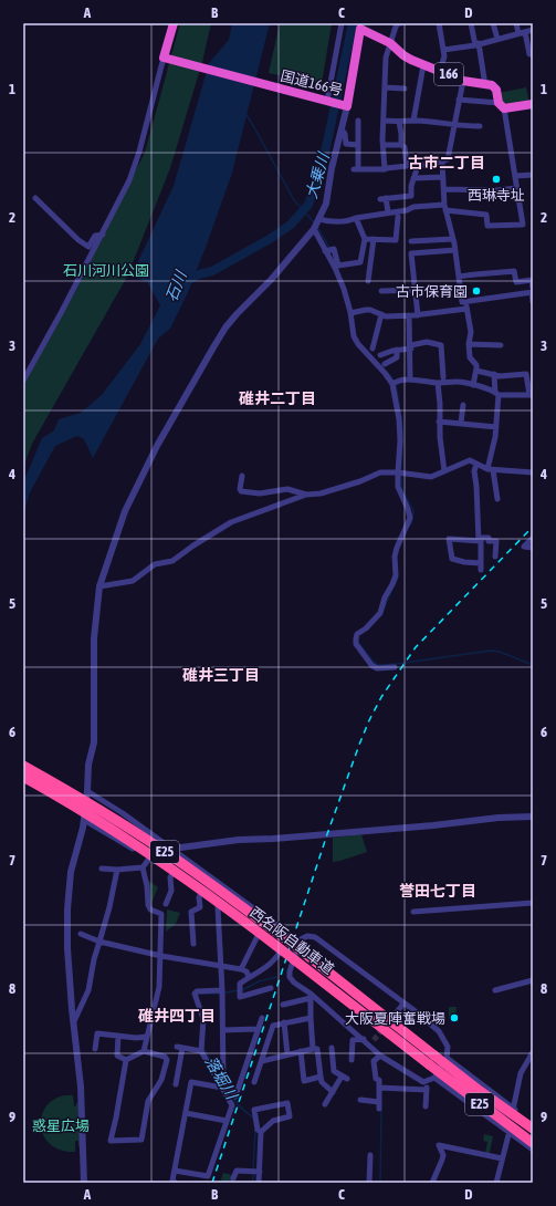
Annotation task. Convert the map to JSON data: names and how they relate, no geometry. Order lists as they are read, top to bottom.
{
  "streets": {
    "highway": [
      "166",
      "国道166号",
      "E25",
      "西名阪自動車道"
    ]
  },
  "crossings": [
    ["166", "国道166号"]
  ],
  "districts": [
    "古市二丁目",
    "碓井二丁目",
    "碓井三丁目",
    "誉田七丁目",
    "碓井四丁目"
  ],
  "water": ["大乗川", "石川", "落堀川"],
  "parks": ["石川河川公園", "惑星広場"],
  "places": ["西琳寺址", "古市保育園", "大阪夏陣奮戦場"],
  "grid": {
    "columns": [
      "A",
      "B",
      "C",
      "D"
    ],
    "rows": [
      "1",
      "2",
      "3",
      "4",
      "5",
      "6",
      "7",
      "8",
      "9"
    ]
  }
}
